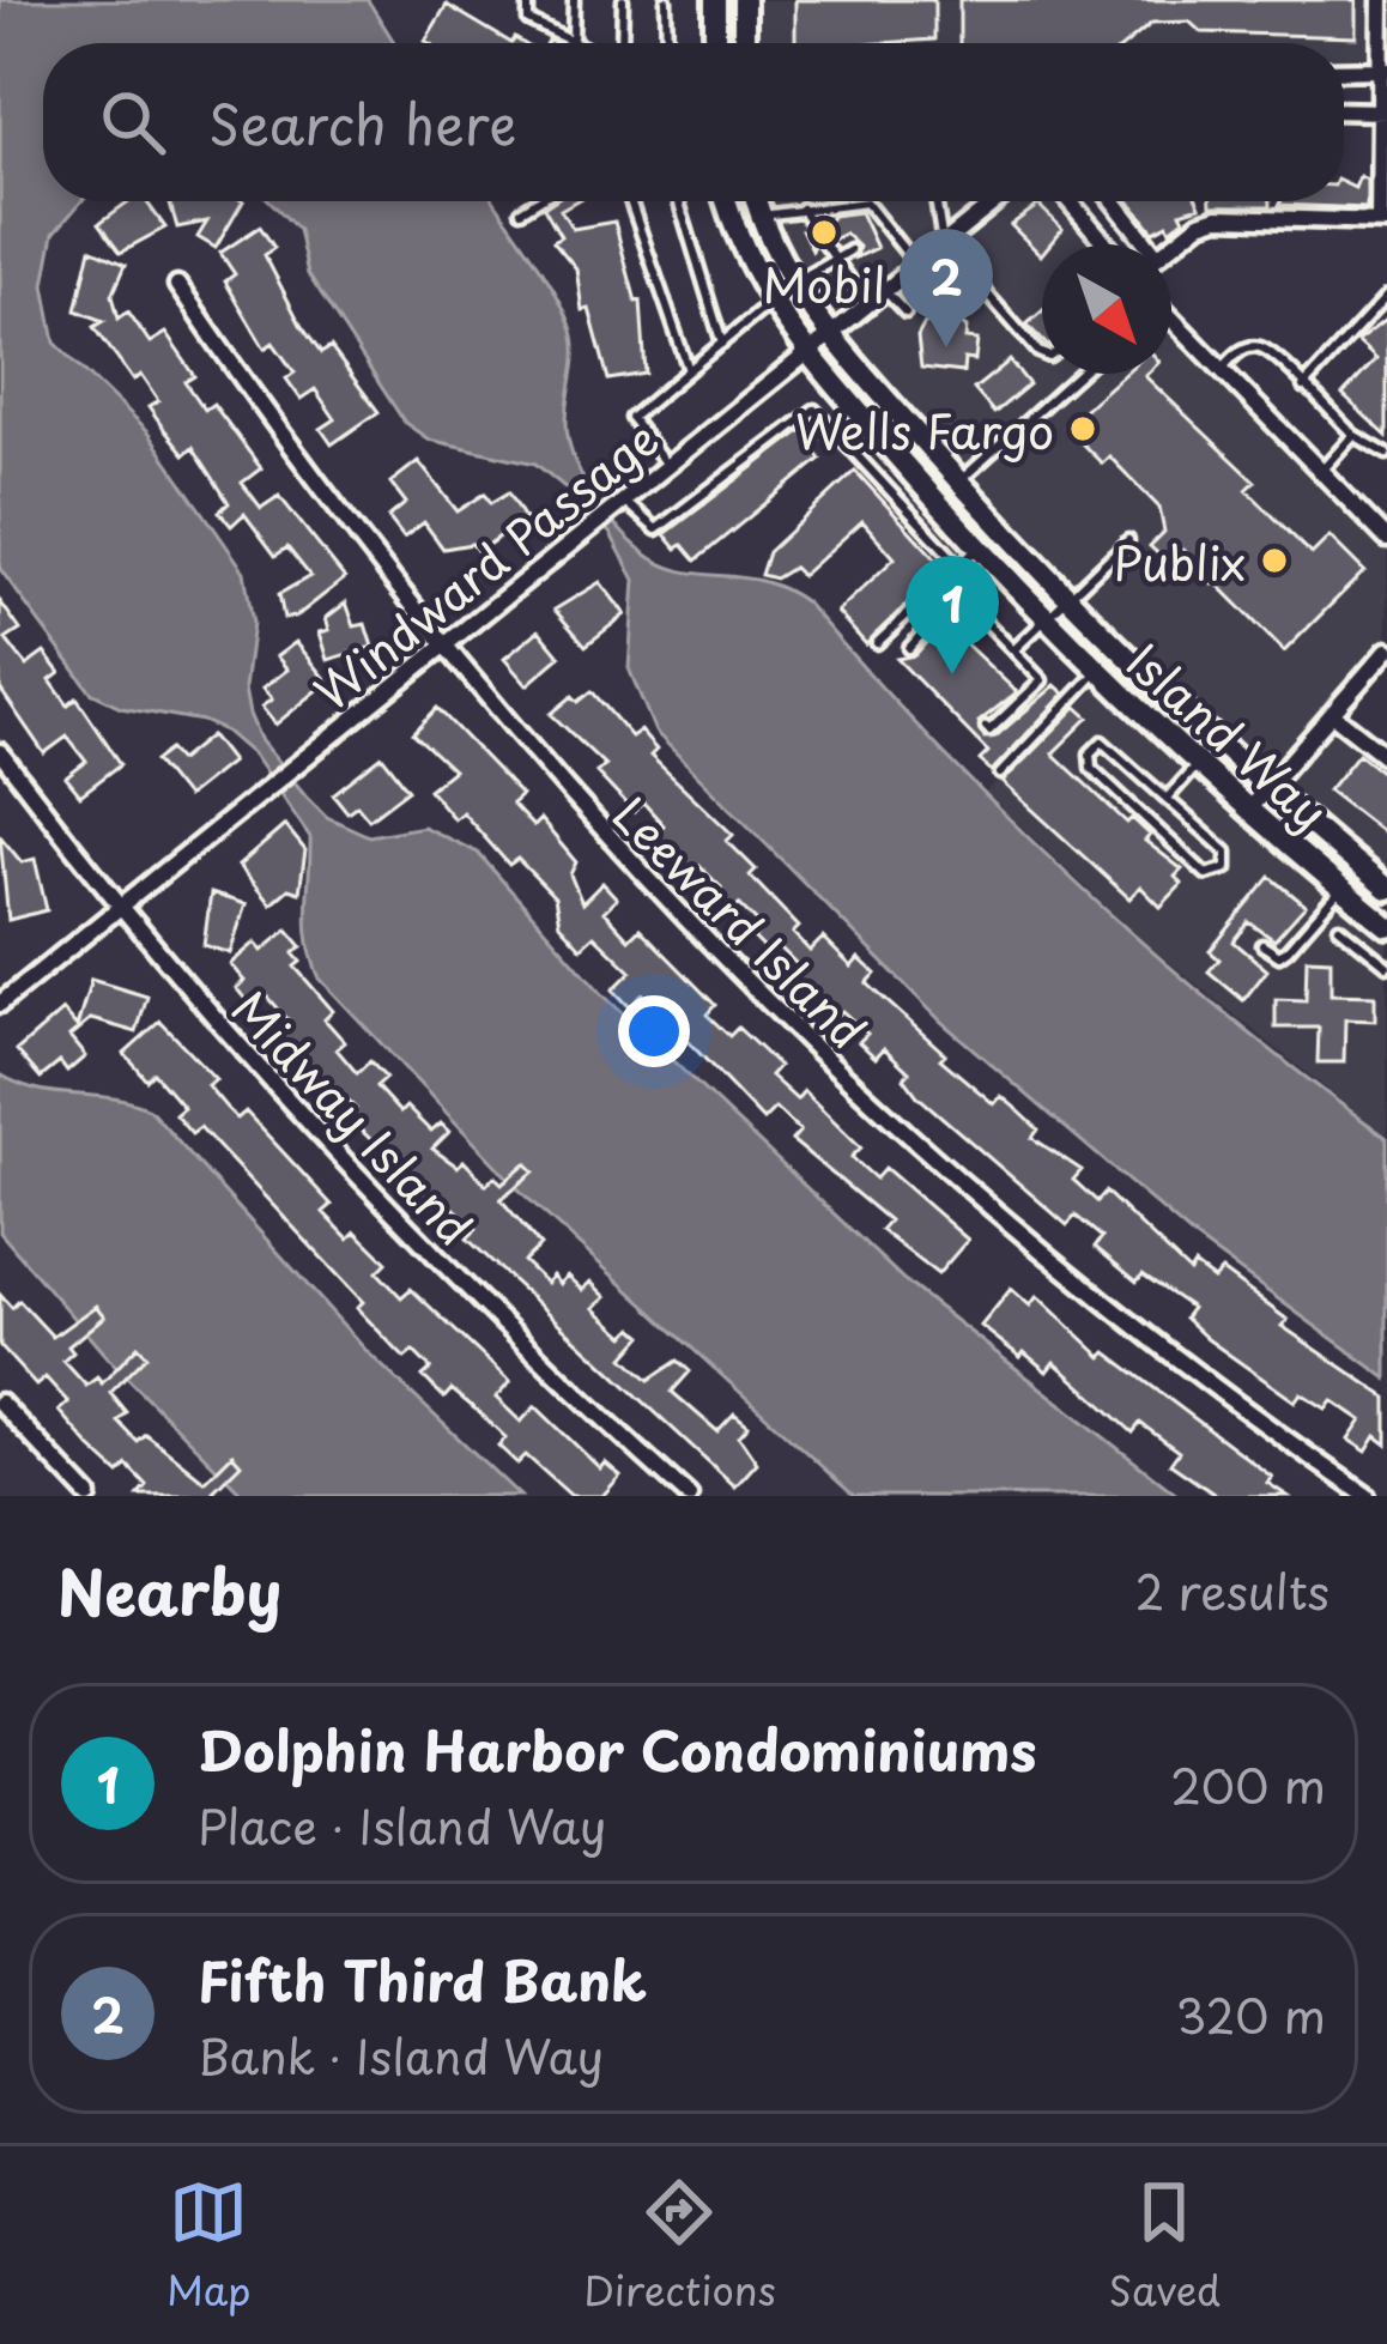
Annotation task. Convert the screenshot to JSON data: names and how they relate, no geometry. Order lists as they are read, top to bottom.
{
  "streets": {
    "street": [
      "Windward Passage",
      "Island Way",
      "Leeward Island",
      "Midway Island"
    ]
  },
  "crossings": [
    ["Windward Passage", "Island Way"],
    ["Windward Passage", "Leeward Island"],
    ["Windward Passage", "Midway Island"]
  ],
  "places": ["Mobil", "Wells Fargo", "Publix"],
  "north": "bottom right",
  "page": {
    "search": "Search here",
    "pins": ["2", "1"],
    "heading": ["Nearby", "2 results"],
    "list": [
      {
        "mark": "1",
        "name": "Dolphin Harbor Condominiums",
        "note": "Place · Island Way",
        "value": "200 m"
      },
      {
        "mark": "2",
        "name": "Fifth Third Bank",
        "note": "Bank · Island Way",
        "value": "320 m"
      }
    ],
    "nav": ["Map", "Directions", "Saved"]
  }
}
